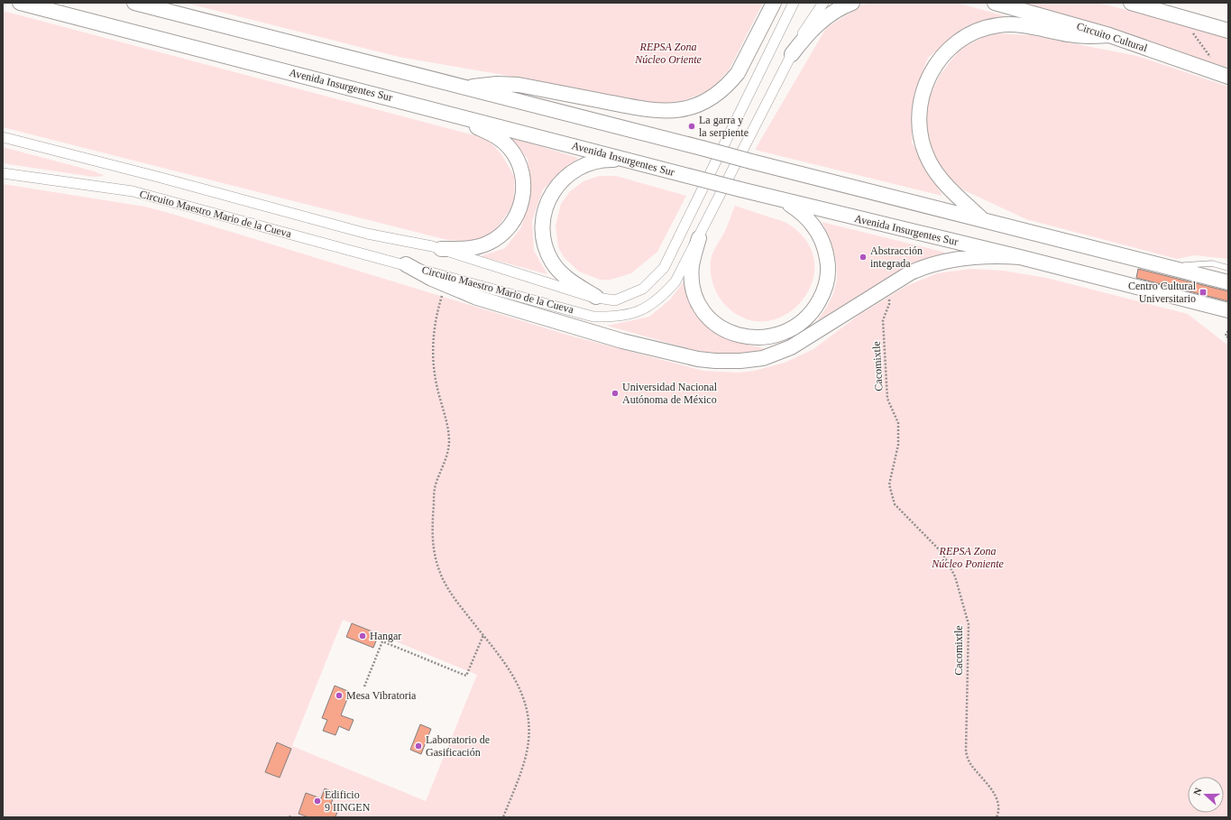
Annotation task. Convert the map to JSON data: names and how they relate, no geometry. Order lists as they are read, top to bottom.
{
  "streets": {
    "main road": ["Circuito Cultural", "Avenida Insurgentes Sur"],
    "street": ["Circuito Maestro Mario de la Cueva"],
    "path": ["Cacomixtle"]
  },
  "parks": ["REPSA Zona Núcleo Oriente", "REPSA Zona Núcleo Poniente"],
  "places": {
    "other": [
      "La garra y la serpiente",
      "Abstracción integrada",
      "Universidad Nacional Autónoma de México",
      "Hangar",
      "Mesa Vibratoria",
      "Laboratorio de Gasificación",
      "Edificio 9 IINGEN"
    ],
    "transit": ["Centro Cultural Universitario"]
  },
  "north": "left"
}
